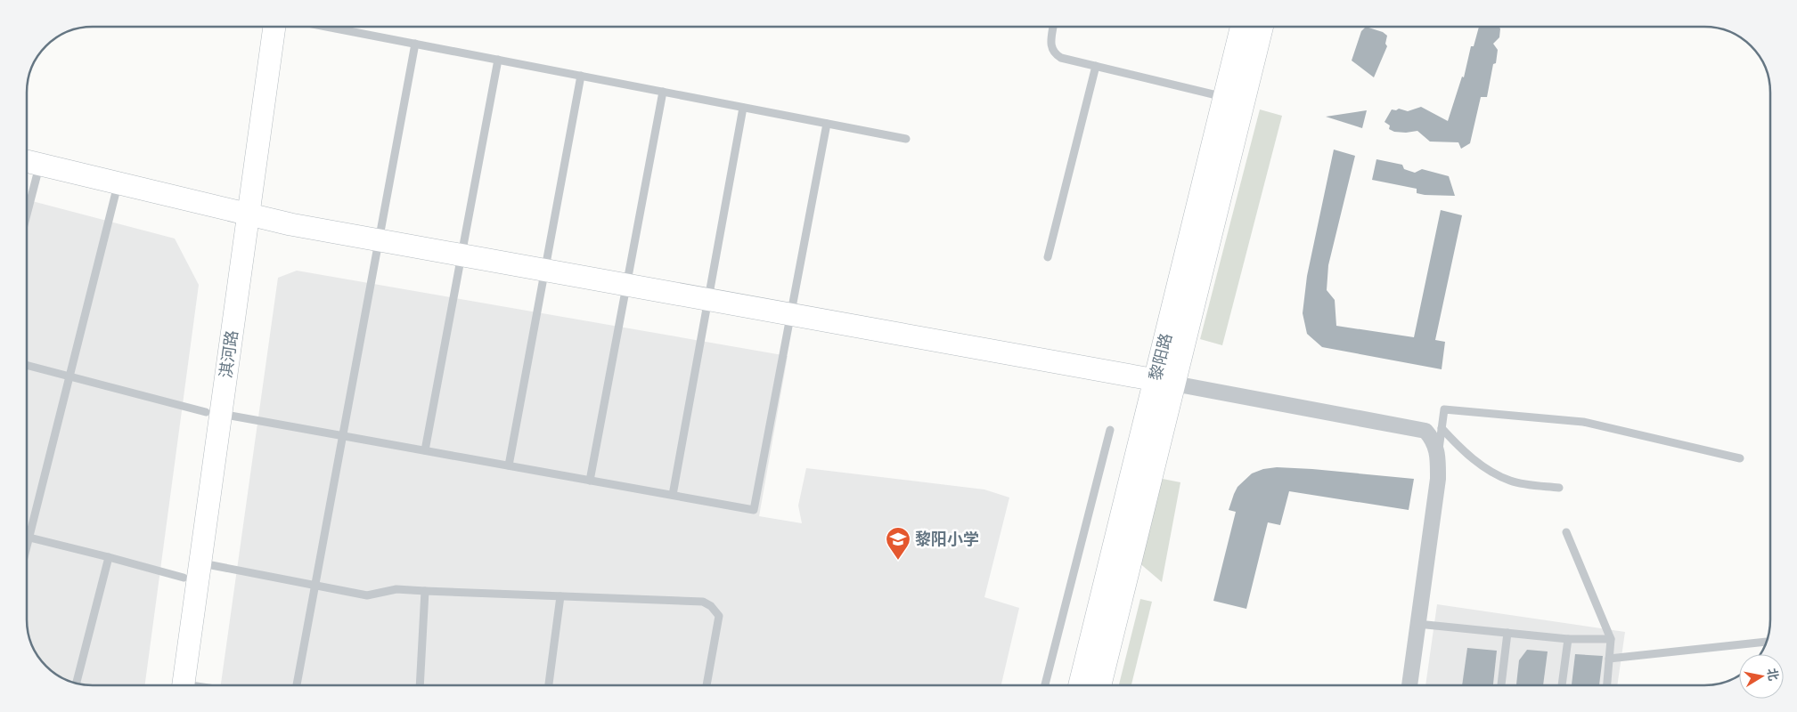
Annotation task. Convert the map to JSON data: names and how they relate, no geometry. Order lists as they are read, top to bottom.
{
  "streets": {
    "street": ["淇河路", "黎阳路"]
  },
  "places": {
    "school or university": ["黎阳小学"]
  },
  "north": "right"
}
